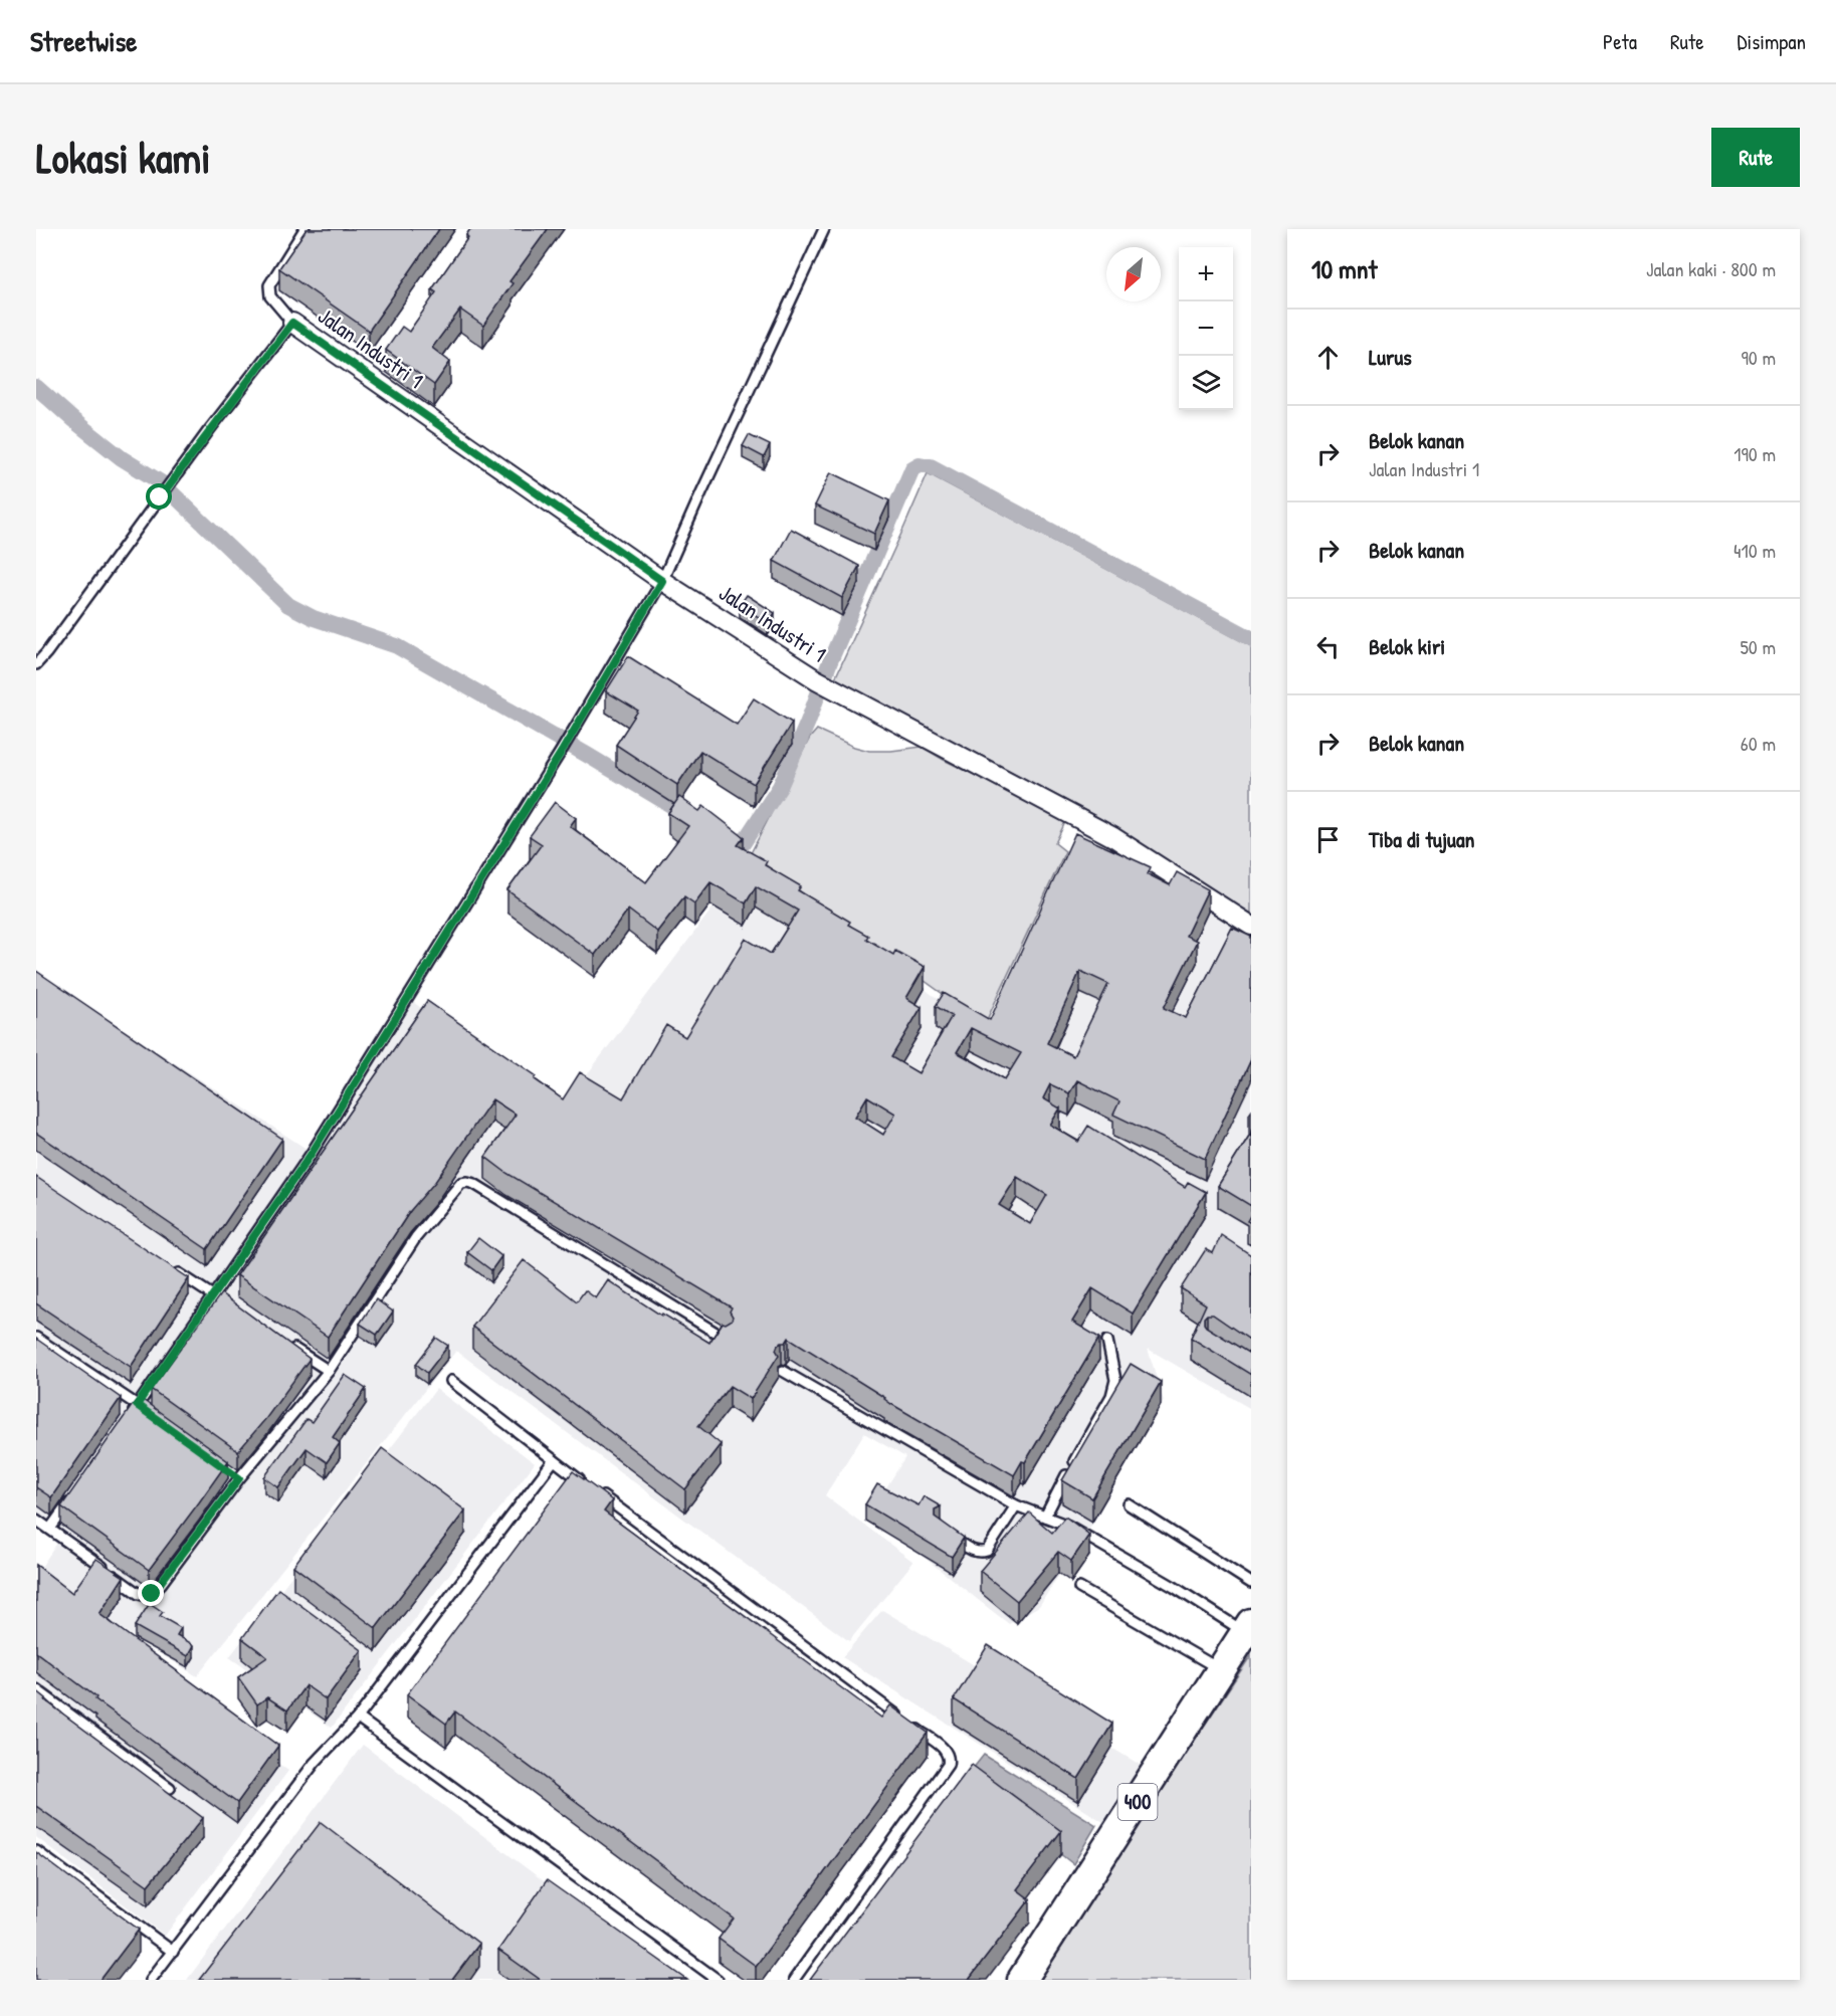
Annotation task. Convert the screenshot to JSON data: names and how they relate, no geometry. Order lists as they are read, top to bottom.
{
  "streets": {
    "main road": ["400"],
    "street": ["Jalan Industri 1"]
  },
  "north": "bottom left",
  "page": {
    "header": "Streetwise",
    "nav": ["Peta", "Rute", "Disimpan"],
    "buttons": "Rute",
    "title": "Lokasi kami",
    "heading": ["10 mnt", "Jalan kaki · 800 m"],
    "map_buttons": ["+", "−"],
    "list": [
      ["Lurus", "90 m"],
      ["Belok kanan", "Jalan Industri 1", "190 m"],
      ["Belok kanan", "410 m"],
      ["Belok kiri", "50 m"],
      ["Belok kanan", "60 m"],
      "Tiba di tujuan"
    ]
  }
}
